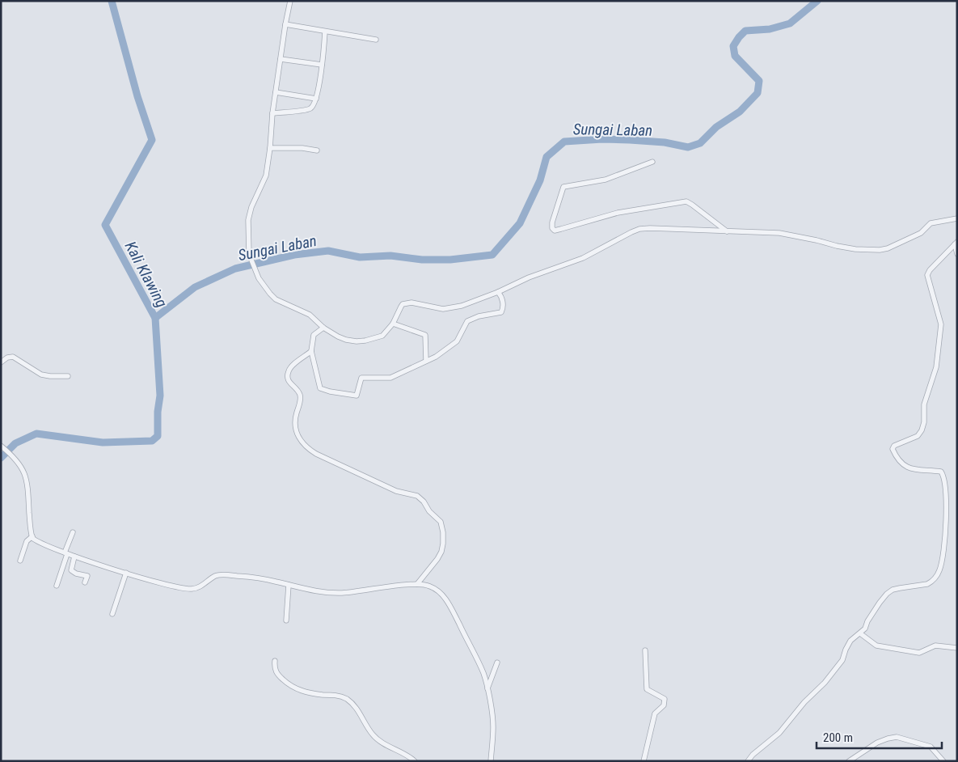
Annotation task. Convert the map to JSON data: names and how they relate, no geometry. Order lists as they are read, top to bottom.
{
  "water": ["Sungai Laban", "Kali Klawing"],
  "scale_bar": "200 m"
}
